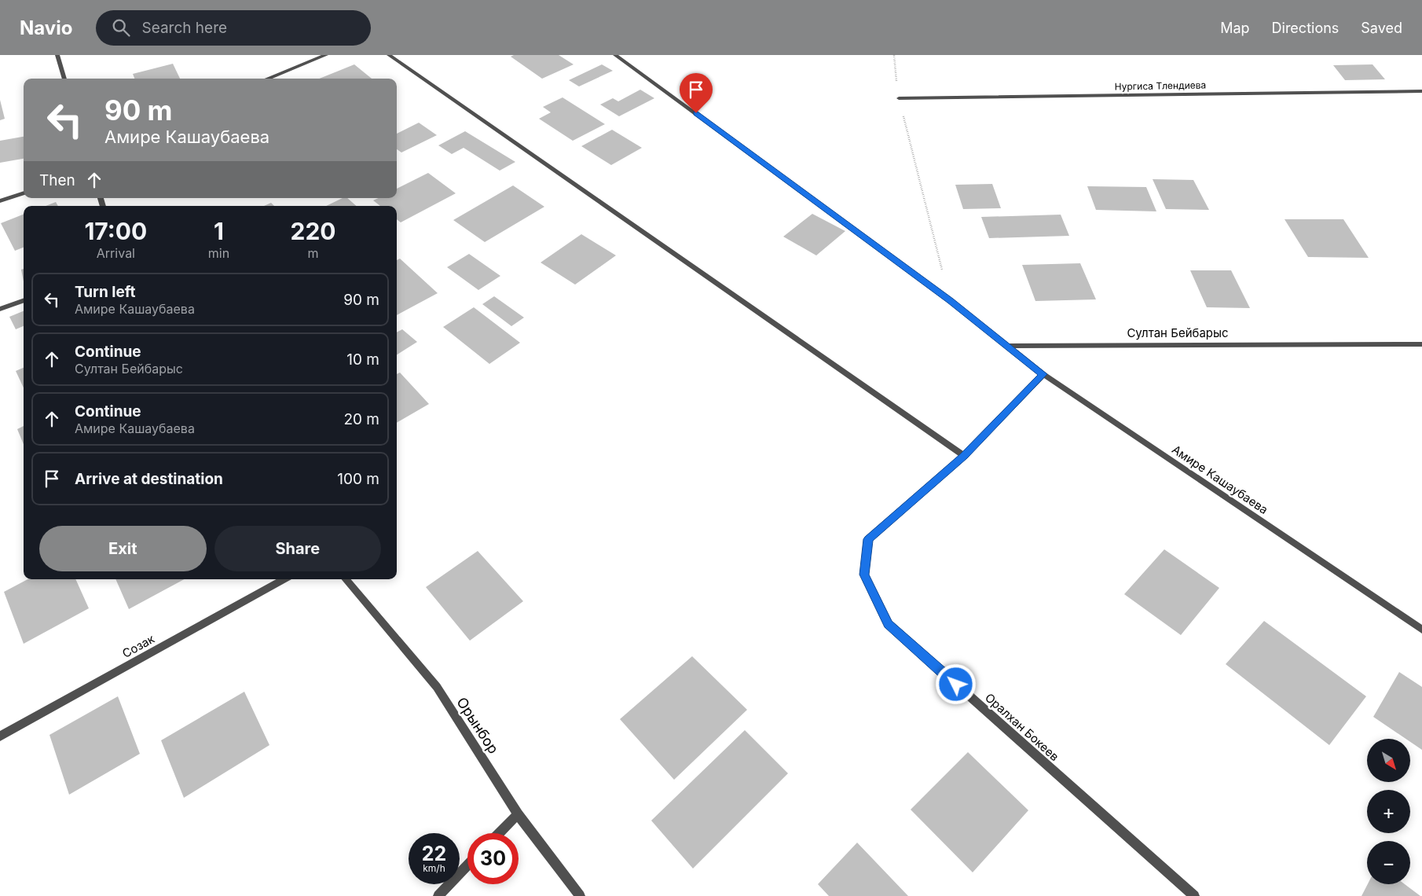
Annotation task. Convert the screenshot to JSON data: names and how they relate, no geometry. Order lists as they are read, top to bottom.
{
  "streets": {
    "street": [
      "Нургиса Тлендиева",
      "Султан Бейбарыс",
      "Амире Кашаубаева",
      "Созак",
      "Орынбор",
      "Оралхан Бокеев"
    ]
  },
  "crossings": [
    ["Султан Бейбарыс", "Амире Кашаубаева"],
    ["Амире Кашаубаева", "Оралхан Бокеев"]
  ],
  "north": "bottom right",
  "page": {
    "header": "Navio",
    "search": "Search here",
    "nav": ["Map", "Directions", "Saved"],
    "turn": ["90 m", "Амире Кашаубаева"],
    "then": "Then",
    "eta": [
      "17:00",
      "Arrival",
      "1",
      "min",
      "220",
      "m"
    ],
    "list": [
      {
        "name": "Turn left",
        "note": "Амире Кашаубаева",
        "value": "90 m"
      },
      {
        "name": "Continue",
        "note": "Султан Бейбарыс",
        "value": "10 m"
      },
      {
        "name": "Continue",
        "note": "Амире Кашаубаева",
        "value": "20 m"
      },
      {
        "name": "Arrive at destination",
        "value": "100 m"
      }
    ],
    "buttons": ["Exit", "Share"],
    "map_buttons": ["+", "−"],
    "speed": "22 km/h",
    "limit": "30"
  }
}
